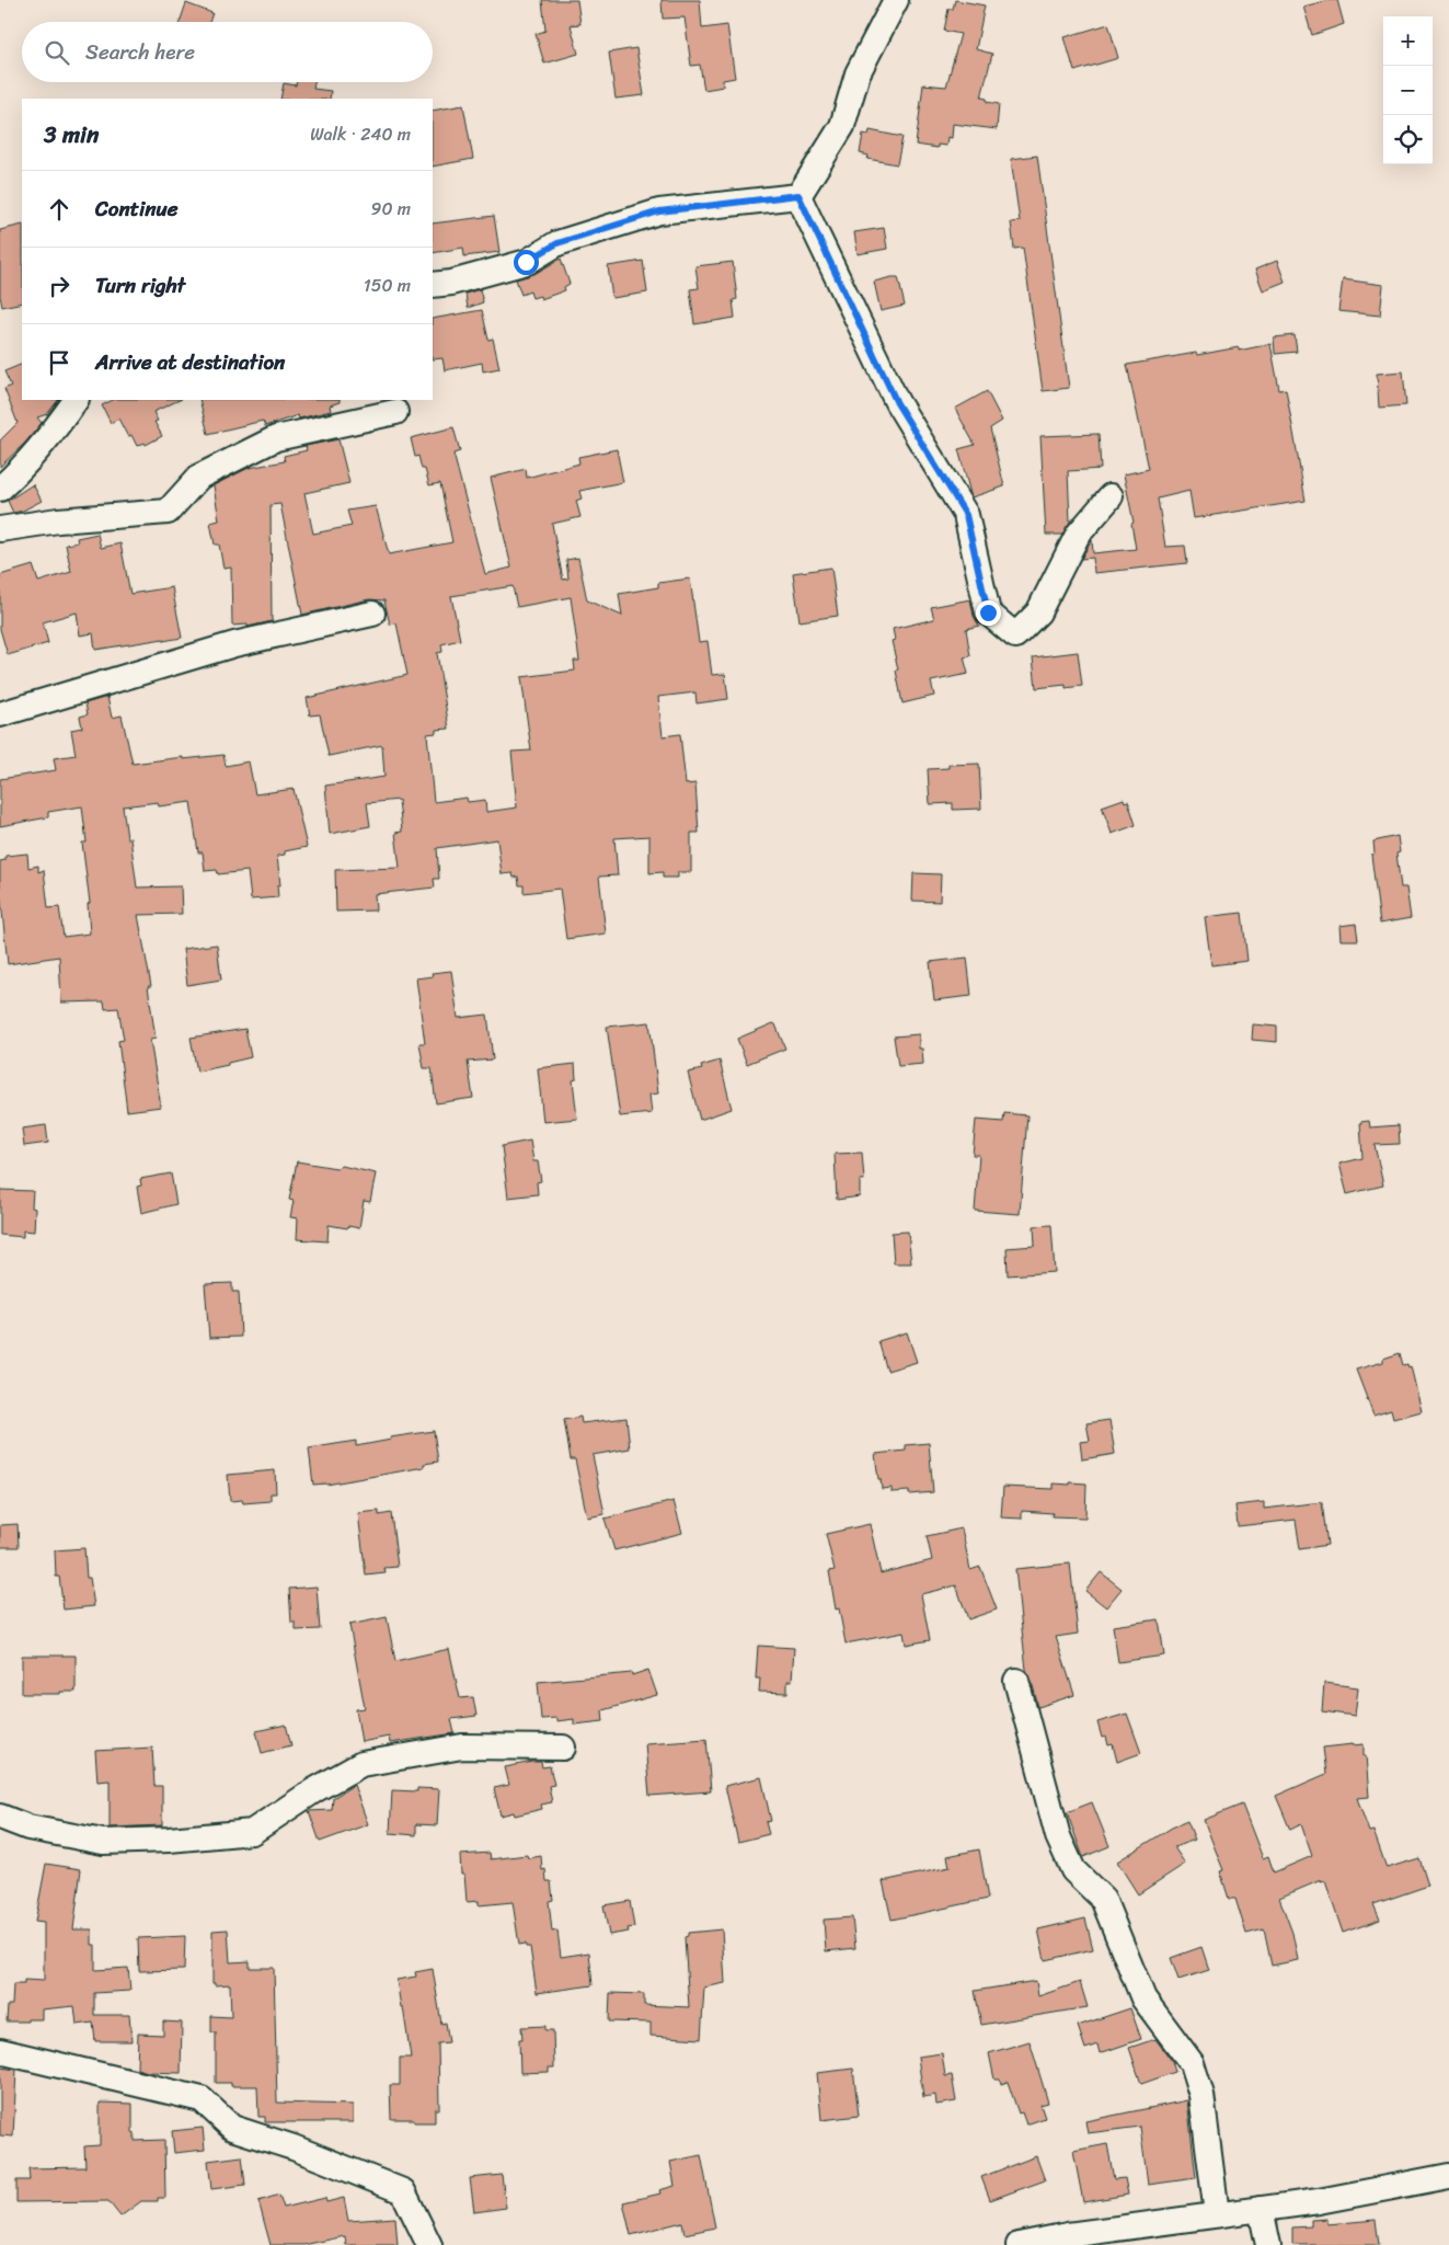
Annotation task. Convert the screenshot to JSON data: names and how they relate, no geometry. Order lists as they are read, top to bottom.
{
  "page": {
    "map_buttons": ["+", "−"],
    "search": "Search here",
    "heading": ["3 min", "Walk · 240 m"],
    "list": [
      ["Continue", "90 m"],
      ["Turn right", "150 m"],
      "Arrive at destination"
    ]
  }
}
